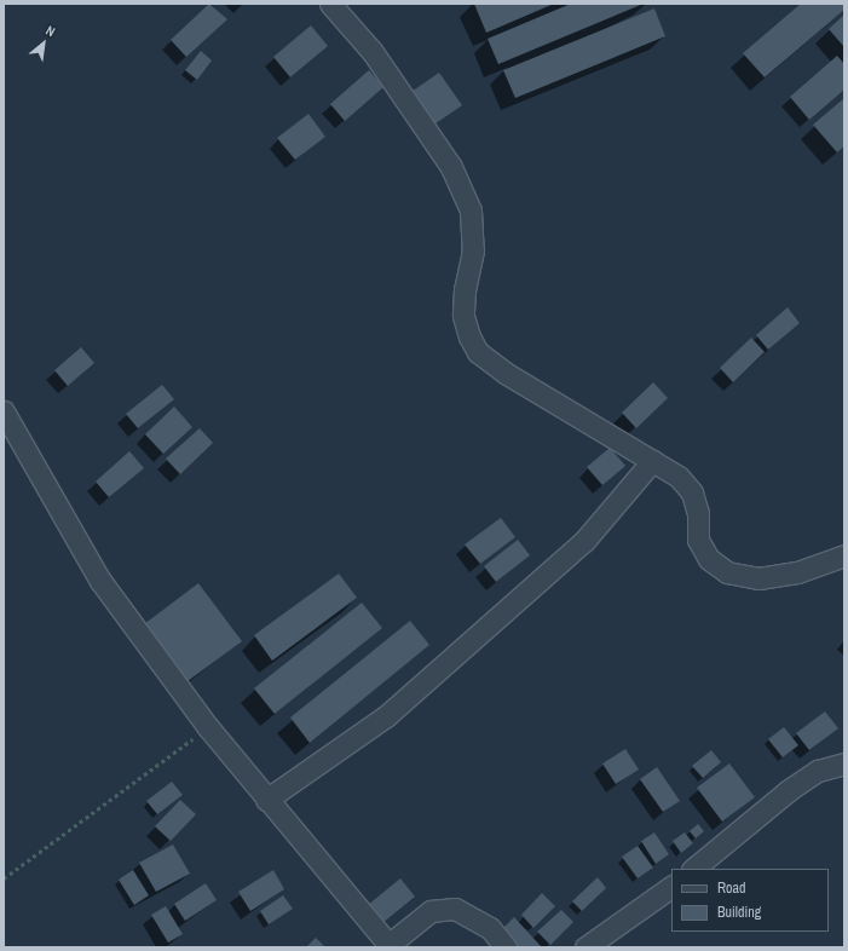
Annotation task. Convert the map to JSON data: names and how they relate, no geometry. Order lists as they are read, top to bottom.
{
  "legend": ["Road", "Building"],
  "north": "top right"
}
